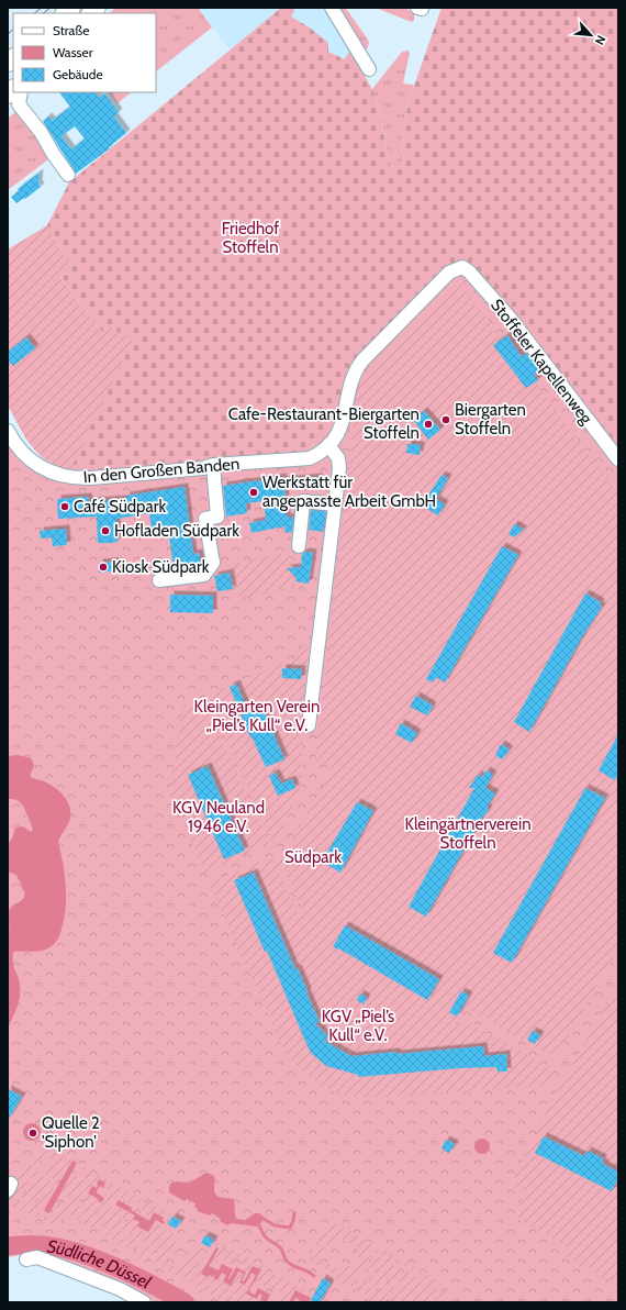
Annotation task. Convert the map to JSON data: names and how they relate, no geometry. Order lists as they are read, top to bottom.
{
  "streets": {
    "street": ["Stoffeler Kapellenweg", "In den Großen Banden"]
  },
  "crossings": [
    ["Stoffeler Kapellenweg", "In den Großen Banden"]
  ],
  "water": ["Südliche Düssel"],
  "parks": [
    "Friedhof Stoffeln",
    "Kleingarten Verein „Piel’s Kull“ e.V.",
    "KGV Neuland 1946 e.V.",
    "Kleingärtnerverein Stoffeln",
    "Südpark",
    "KGV „Piel’s Kull“ e.V."
  ],
  "places": [
    "Biergarten Stoffeln",
    "Cafe-Restaurant-Biergarten Stoffeln",
    "Werkstatt für angepasste Arbeit GmbH",
    "Café Südpark",
    "Hofladen Südpark",
    "Kiosk Südpark",
    "Quelle 2 'Siphon'"
  ],
  "legend": ["Straße", "Wasser", "Gebäude"],
  "north": "bottom right"
}
